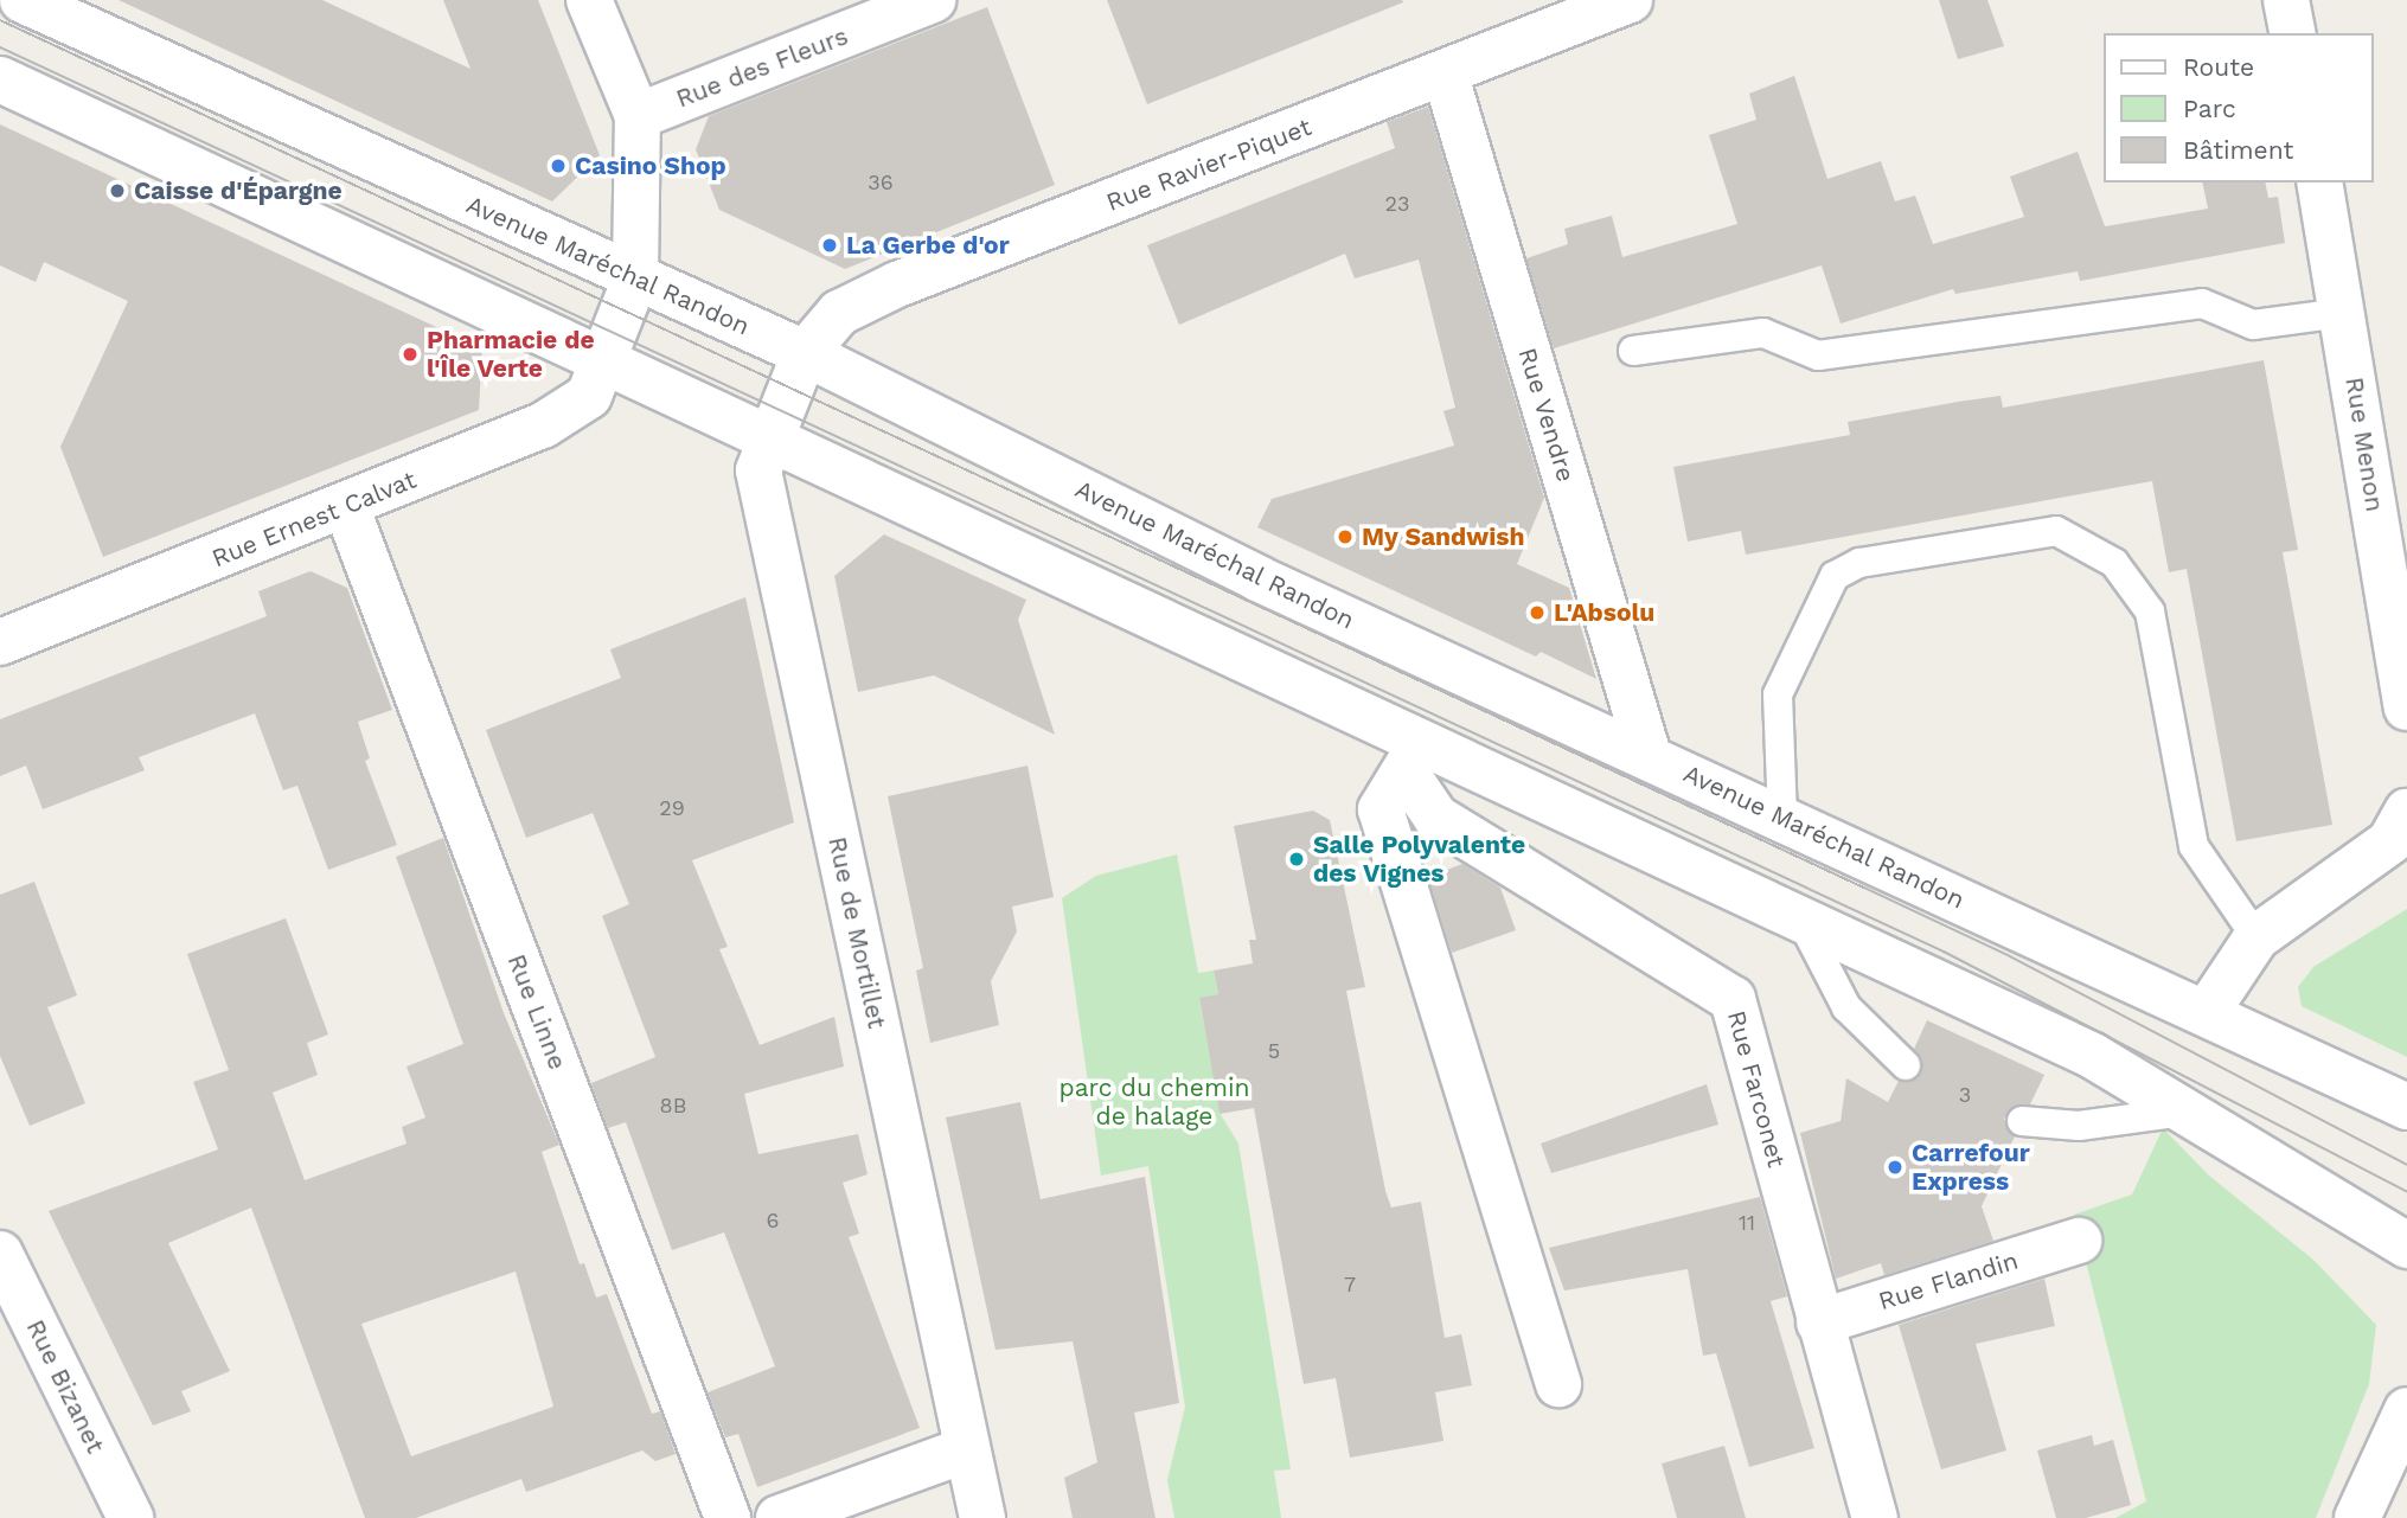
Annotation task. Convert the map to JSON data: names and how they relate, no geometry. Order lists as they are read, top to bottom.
{
  "streets": {
    "street": [
      "Rue des Fleurs",
      "Rue Ravier-Piquet",
      "Avenue Maréchal Randon",
      "Rue Vendre",
      "Rue Menon",
      "Rue Ernest Calvat",
      "Rue de Mortillet",
      "Rue Linne",
      "Rue Farconet",
      "Rue Flandin",
      "Rue Bizanet"
    ]
  },
  "crossings": [
    ["Rue Ravier-Piquet", "Avenue Maréchal Randon"],
    ["Rue Ravier-Piquet", "Rue Vendre"],
    ["Rue Ravier-Piquet", "Rue de Mortillet"],
    ["Avenue Maréchal Randon", "Rue Vendre"],
    ["Avenue Maréchal Randon", "Rue de Mortillet"],
    ["Rue Ernest Calvat", "Rue Linne"],
    ["Rue Farconet", "Rue Flandin"]
  ],
  "parks": ["parc du chemin de halage"],
  "places": [
    "Casino Shop",
    "Caisse d'Épargne",
    "La Gerbe d'or",
    "Pharmacie de l'Île Verte",
    "My Sandwish",
    "L'Absolu",
    "Salle Polyvalente des Vignes",
    "Carrefour Express"
  ],
  "house_numbers": [
    "36",
    "23",
    "29",
    "5",
    "3",
    "8B",
    "6",
    "11",
    "7"
  ],
  "legend": ["Route", "Parc", "Bâtiment"]
}
